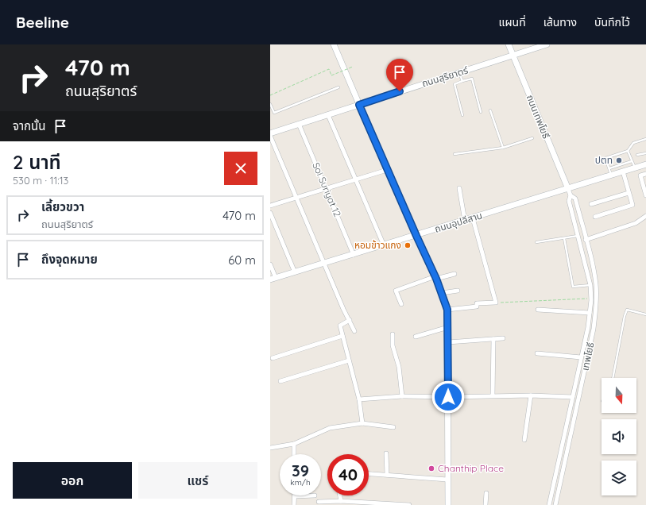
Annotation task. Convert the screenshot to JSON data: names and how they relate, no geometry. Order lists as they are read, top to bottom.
{
  "streets": {
    "street": [
      "ถนนสุริยาตร์",
      "ถนนเทพโยธี",
      "Soi Suriyat 12",
      "ถนนอุปลีสาน",
      "เทพโยธี"
    ]
  },
  "crossings": [
    ["ถนนสุริยาตร์", "ถนนเทพโยธี"],
    ["ถนนสุริยาตร์", "Soi Suriyat 12"],
    ["ถนนเทพโยธี", "ถนนอุปลีสาน"],
    ["ถนนเทพโยธี", "เทพโยธี"],
    ["Soi Suriyat 12", "ถนนอุปลีสาน"],
    ["ถนนอุปลีสาน", "เทพโยธี"]
  ],
  "places": ["ปตท", "หอมข้าวแกง", "Chanthip Place"],
  "north": "bottom",
  "page": {
    "header": "Beeline",
    "nav": ["แผนที่", "เส้นทาง", "บันทึกไว้"],
    "turn": ["470 m", "ถนนสุริยาตร์"],
    "then": "จากนั้น",
    "heading": ["2 นาที", "530 m · 11:13"],
    "list": [
      {
        "name": "เลี้ยวขวา",
        "note": "ถนนสุริยาตร์",
        "value": "470 m"
      },
      {
        "name": "ถึงจุดหมาย",
        "value": "60 m"
      }
    ],
    "speed": "39 km/h",
    "limit": "40",
    "buttons": ["ออก", "แชร์"]
  }
}
